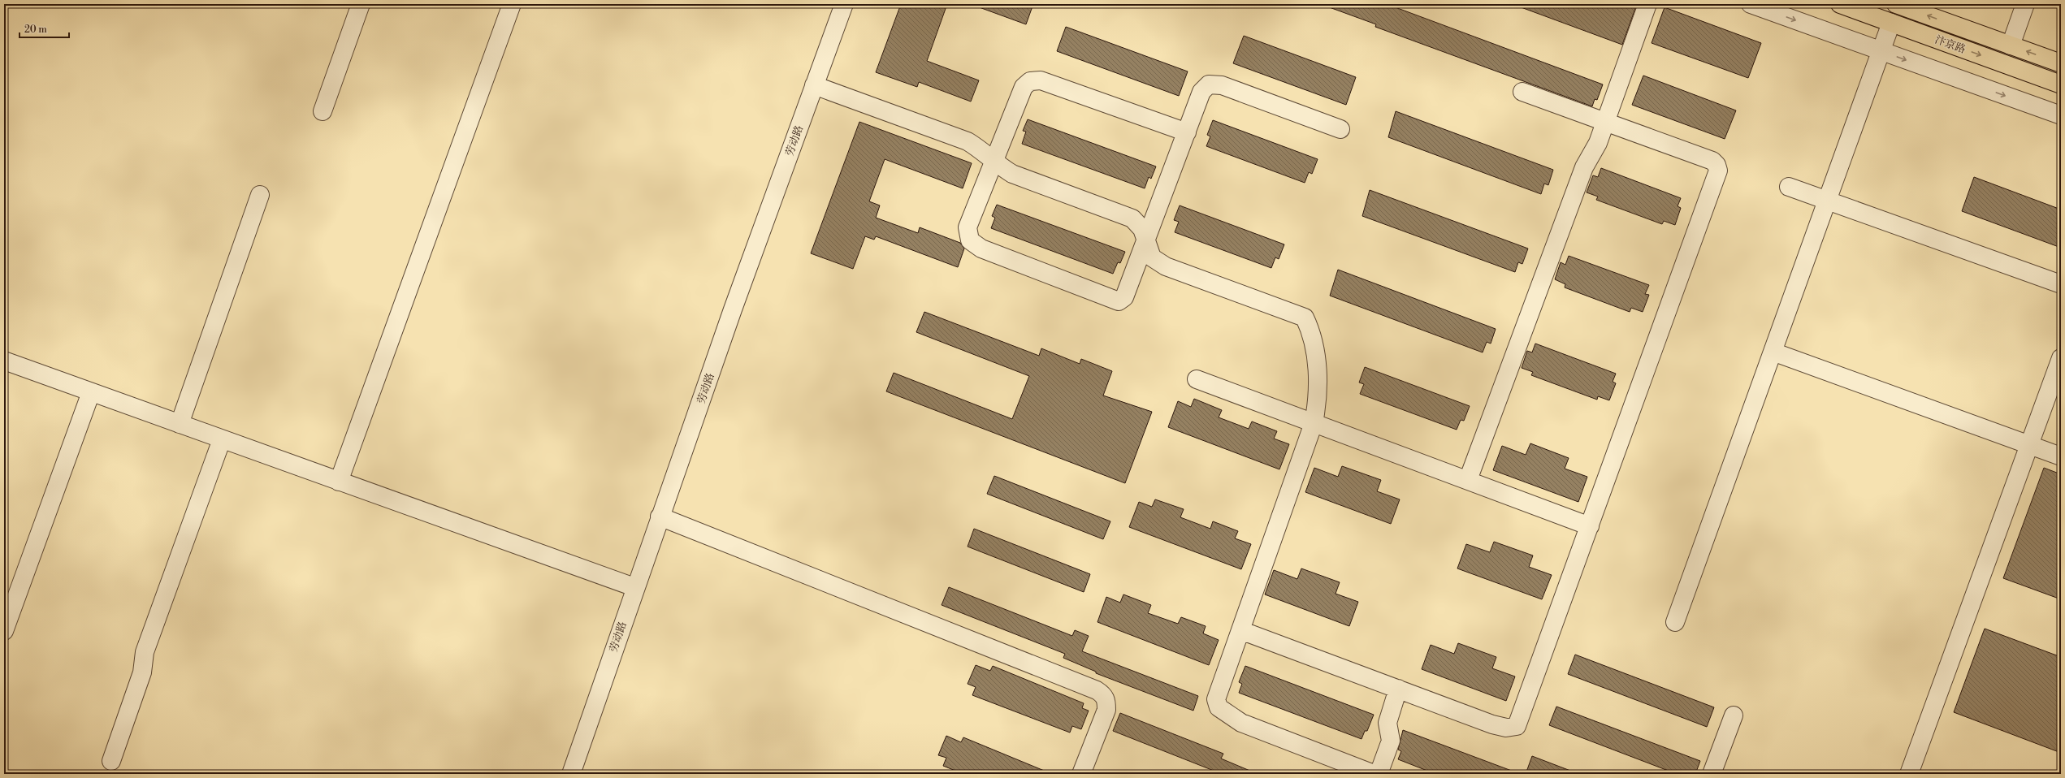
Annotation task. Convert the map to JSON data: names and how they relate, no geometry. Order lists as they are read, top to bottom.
{
  "streets": {
    "main road": ["汴京路"],
    "street": ["劳动路"]
  },
  "scale_bar": "20 m"
}
